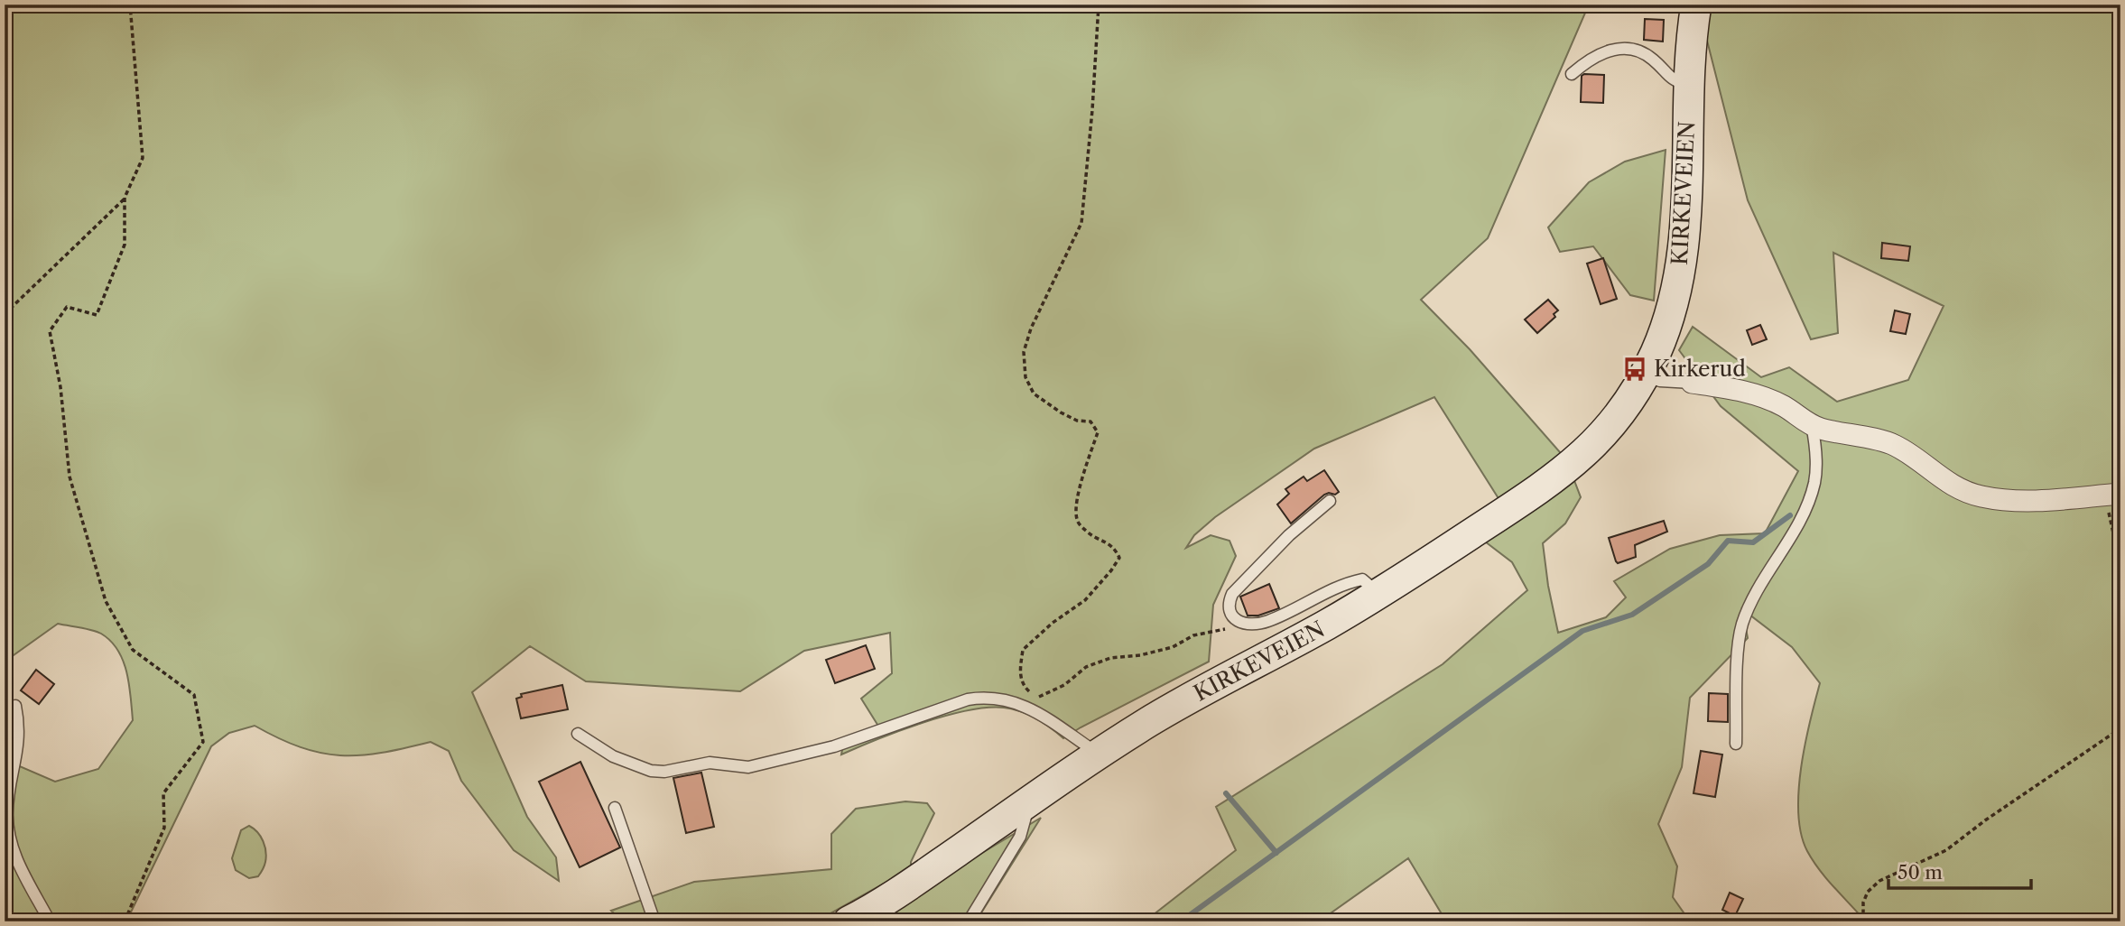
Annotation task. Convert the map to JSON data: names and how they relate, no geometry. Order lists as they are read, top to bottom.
{
  "streets": {
    "main road": ["KIRKEVEIEN"]
  },
  "places": {
    "bus stop": ["Kirkerud"]
  },
  "scale_bar": "50 m"
}
